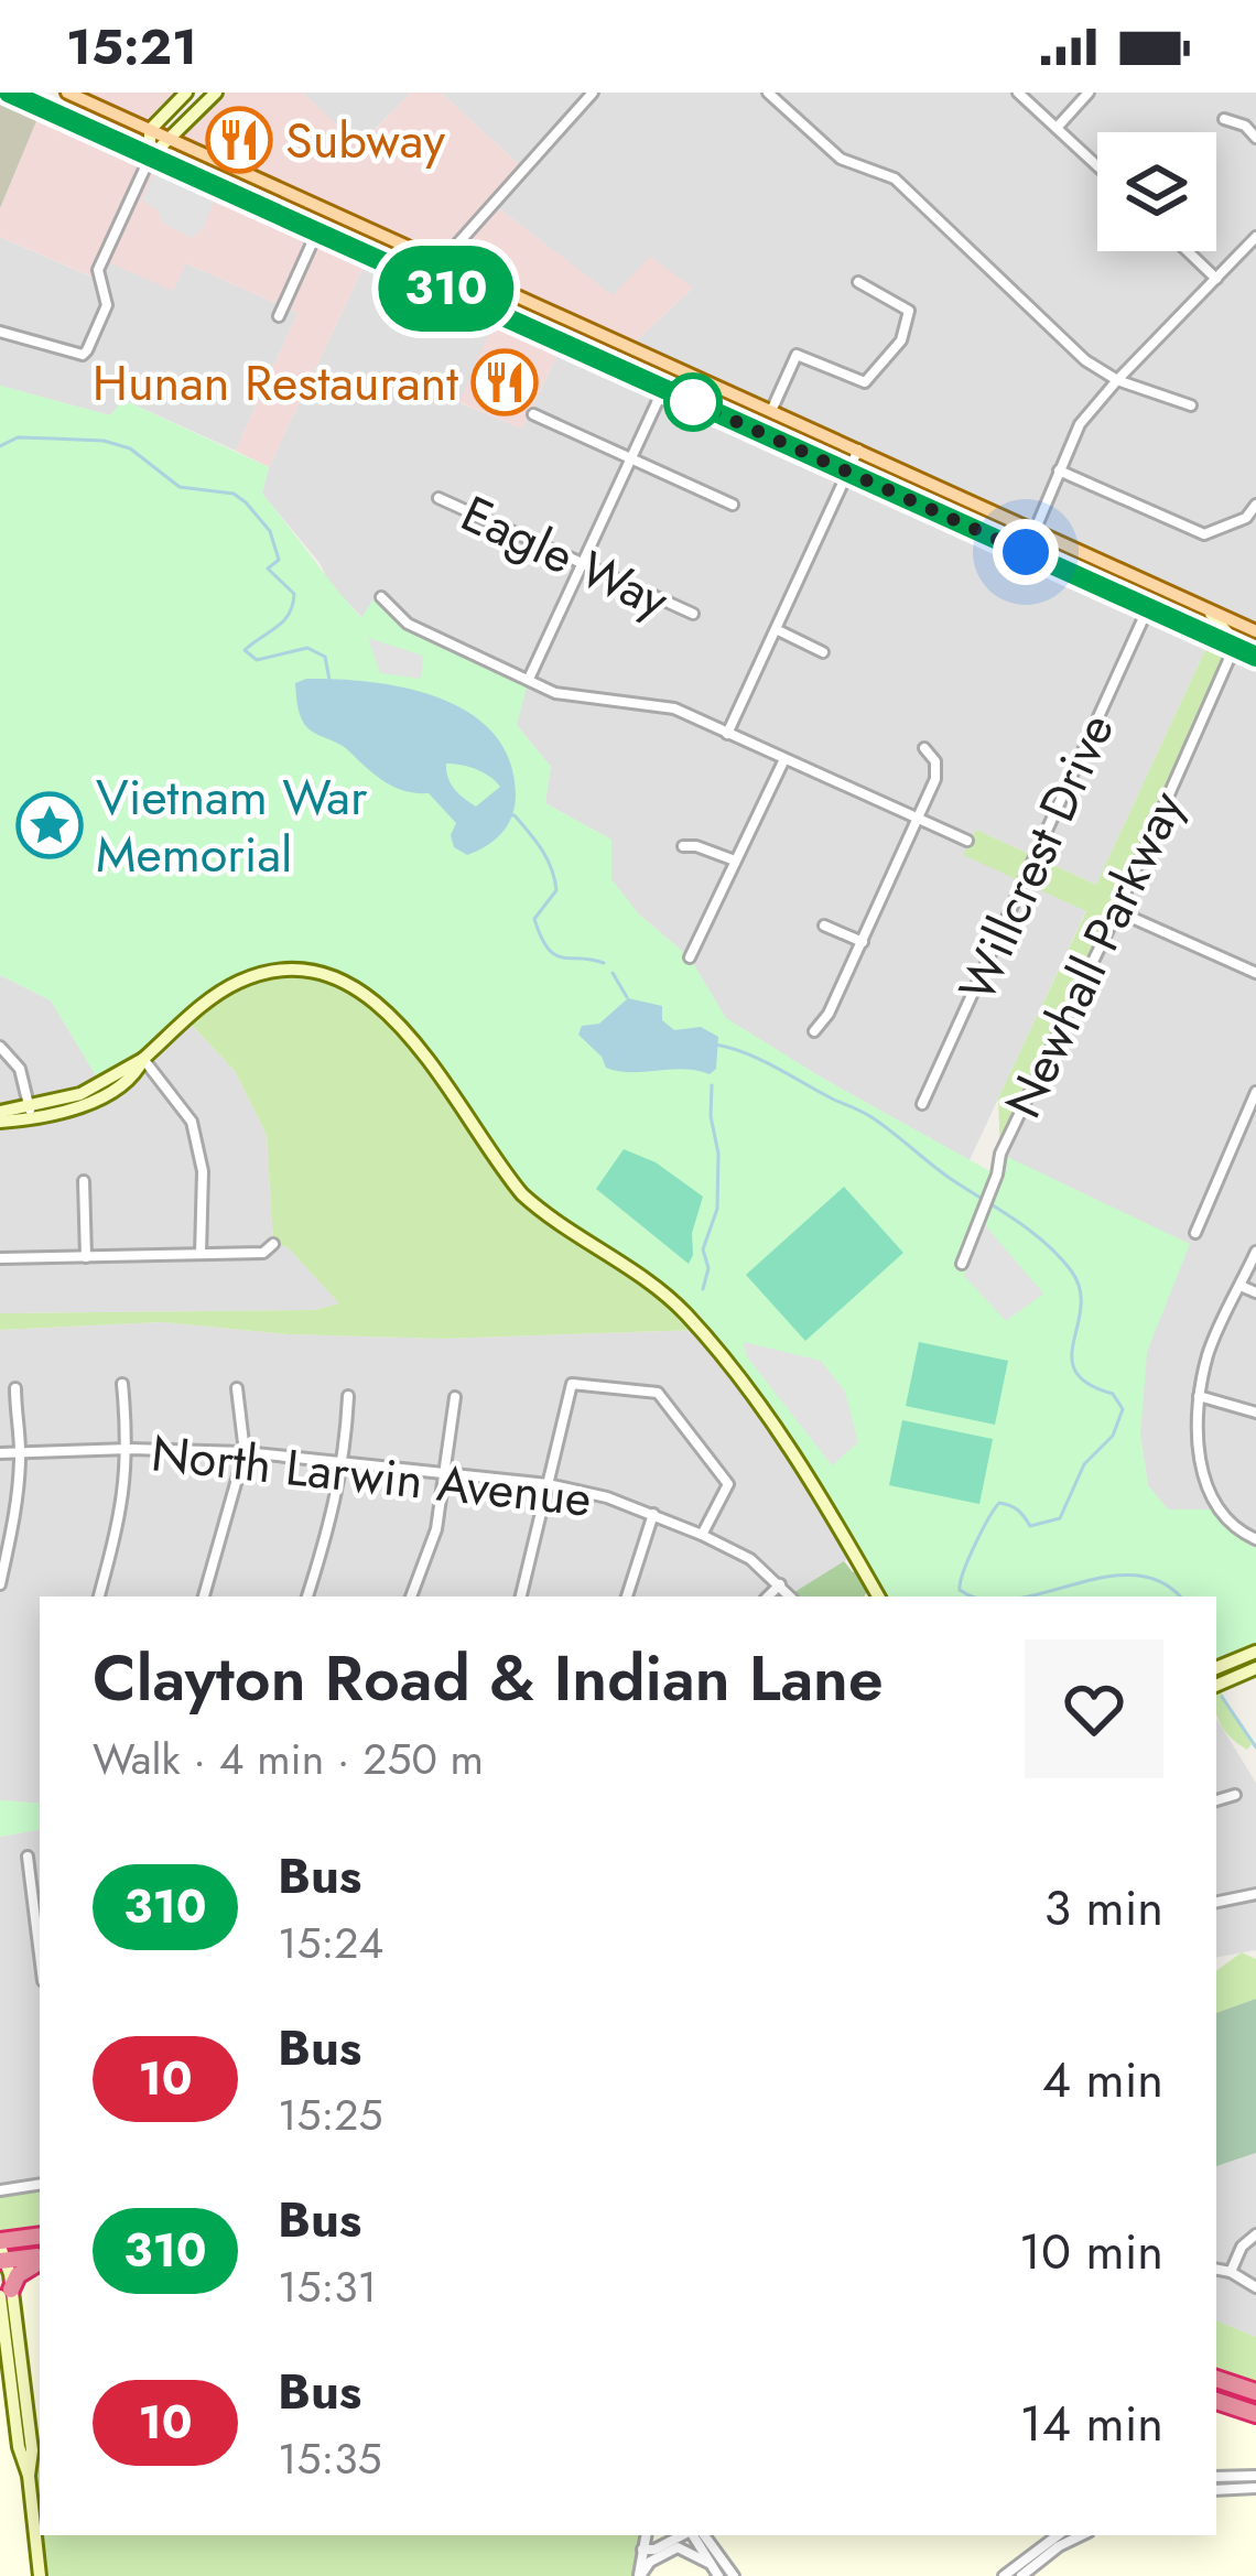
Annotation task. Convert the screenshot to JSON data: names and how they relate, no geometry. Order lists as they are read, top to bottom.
{
  "streets": {
    "street": [
      "Eagle Way",
      "Willcrest Drive",
      "Newhall Parkway",
      "North Larwin Avenue"
    ]
  },
  "places": {
    "restaurant": ["Subway", "Hunan Restaurant"],
    "place": ["Vietnam War Memorial"]
  },
  "lines": ["bus line 310"],
  "page": {
    "status": "15:21",
    "on_map": "310",
    "heading": ["Clayton Road & Indian Lane", "Walk · 4 min · 250 m"],
    "list": [
      {
        "mark": "310",
        "name": "Bus",
        "note": "15:24",
        "value": "3 min"
      },
      {
        "mark": "10",
        "name": "Bus",
        "note": "15:25",
        "value": "4 min"
      },
      {
        "mark": "310",
        "name": "Bus",
        "note": "15:31",
        "value": "10 min"
      },
      {
        "mark": "10",
        "name": "Bus",
        "note": "15:35",
        "value": "14 min"
      }
    ]
  }
}
